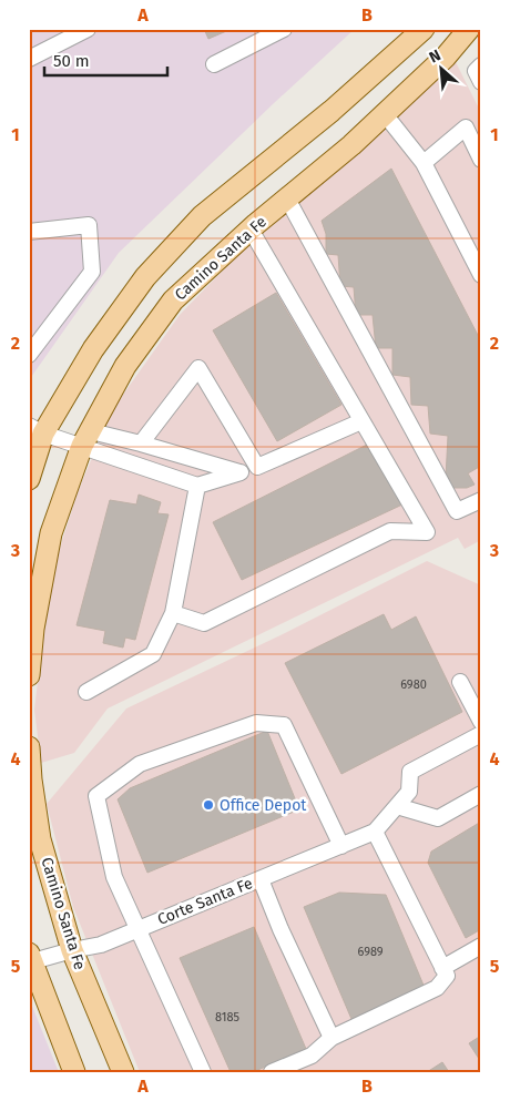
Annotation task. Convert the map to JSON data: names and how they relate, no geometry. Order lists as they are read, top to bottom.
{
  "streets": {
    "main road": ["Camino Santa Fe"],
    "street": ["Corte Santa Fe"]
  },
  "crossings": [
    ["Camino Santa Fe", "Corte Santa Fe"]
  ],
  "places": ["Office Depot"],
  "house_numbers": ["6980", "6989", "8185"],
  "scale_bar": "50 m",
  "north": "top left",
  "grid": {
    "columns": ["A", "B"],
    "rows": [
      "1",
      "2",
      "3",
      "4",
      "5"
    ]
  }
}
